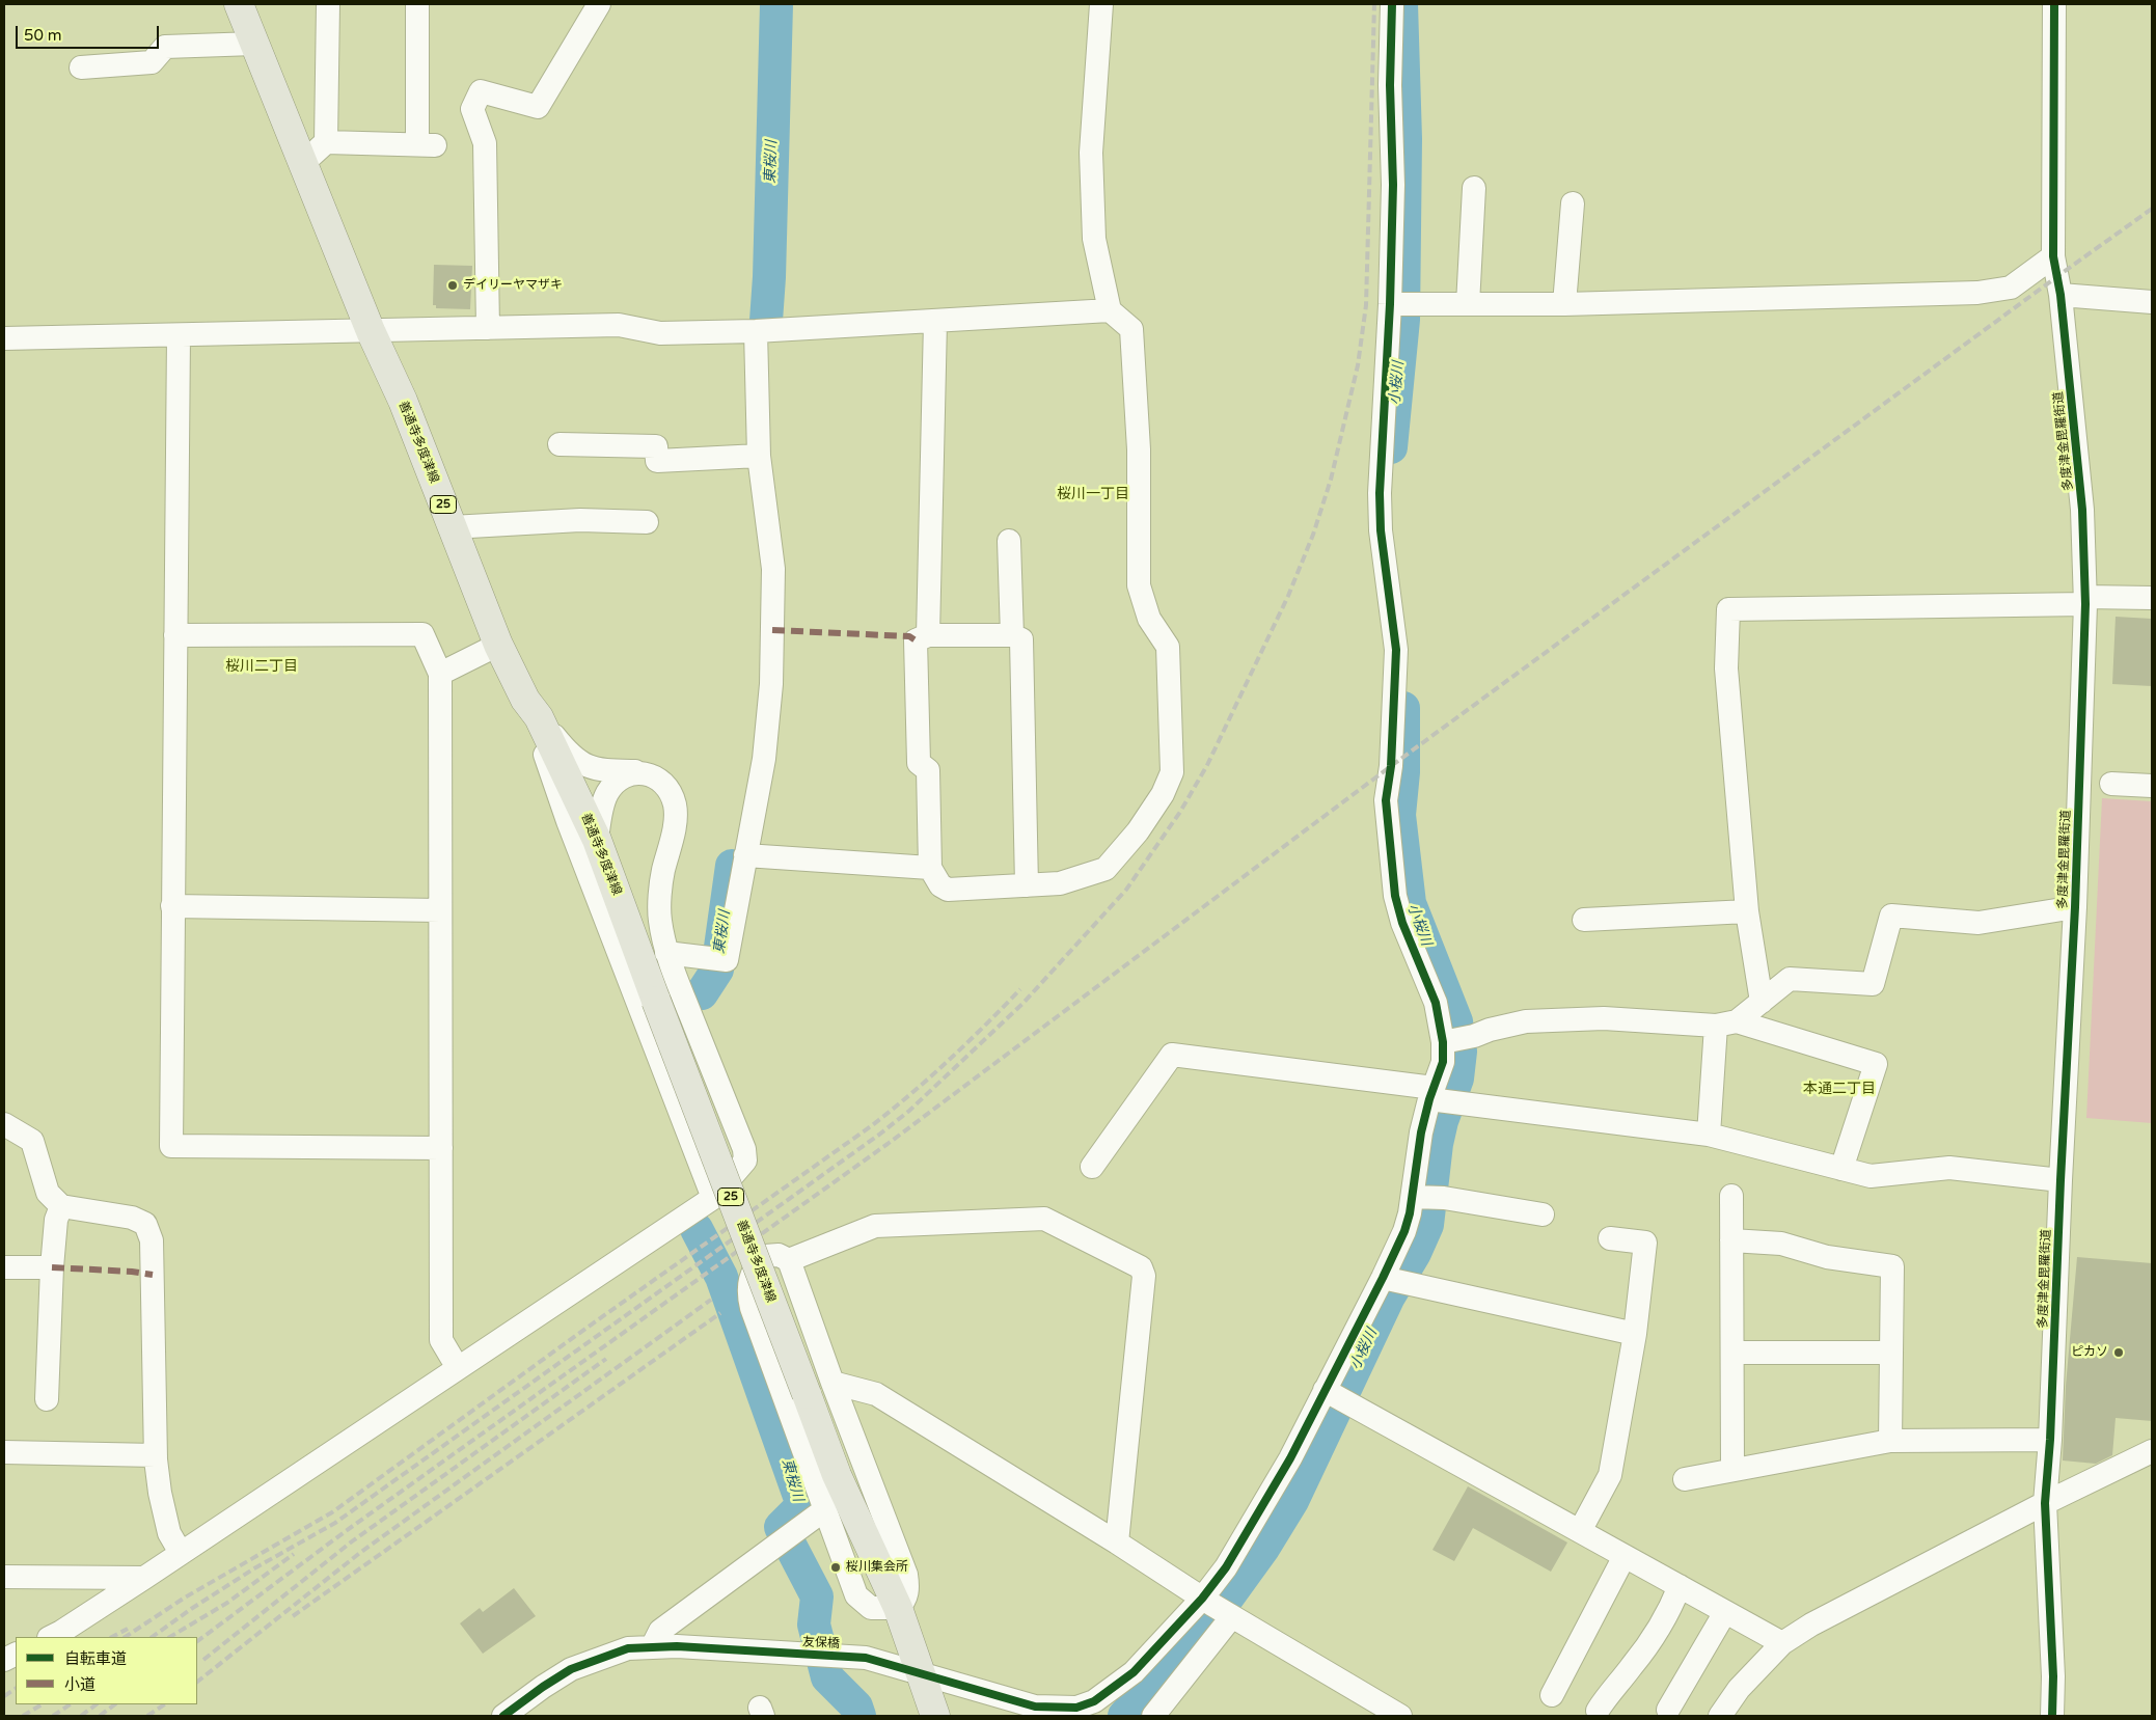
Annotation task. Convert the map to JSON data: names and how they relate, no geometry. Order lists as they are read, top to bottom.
{
  "streets": {
    "main road": ["善通寺多度津線", "25"],
    "street": ["多度津金毘羅街道", "友保橋"]
  },
  "crossings": [
    ["善通寺多度津線", "友保橋"]
  ],
  "districts": ["桜川一丁目", "桜川二丁目", "本通二丁目"],
  "water": ["東桜川", "小桜川"],
  "places": ["デイリーヤマザキ", "ピカソ", "桜川集会所"],
  "legend": ["自転車道", "小道"],
  "scale_bar": "50 m"
}
